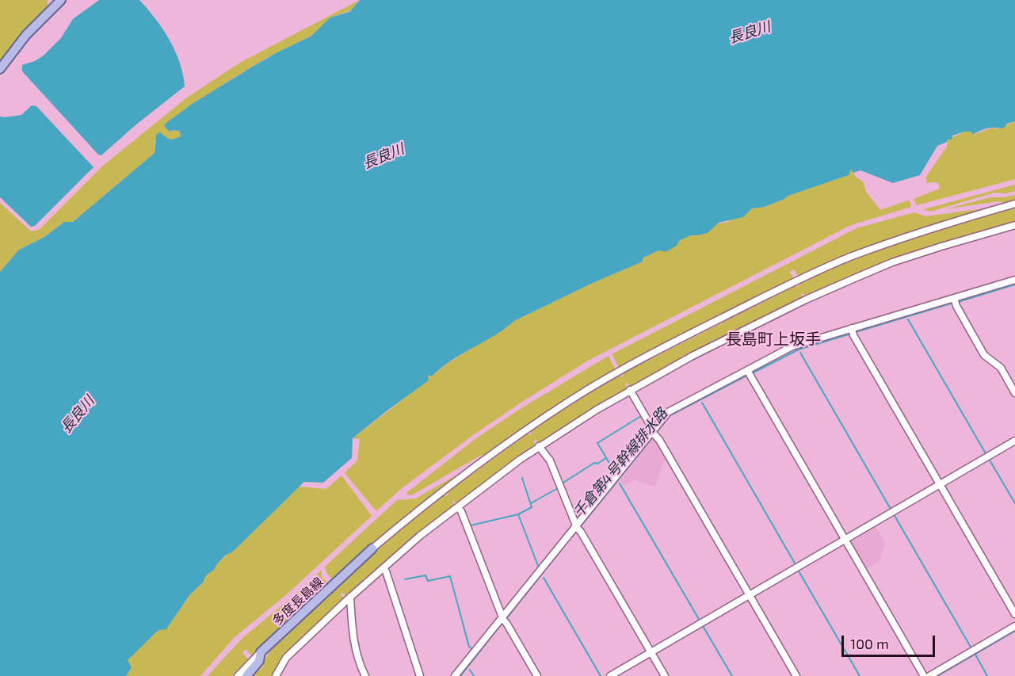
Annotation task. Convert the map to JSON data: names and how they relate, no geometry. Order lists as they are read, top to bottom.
{
  "streets": {
    "main road": ["多度長島線"]
  },
  "districts": ["長島町上坂手"],
  "water": ["長良川", "千倉第4号幹線排水路"],
  "scale_bar": "100 m"
}
